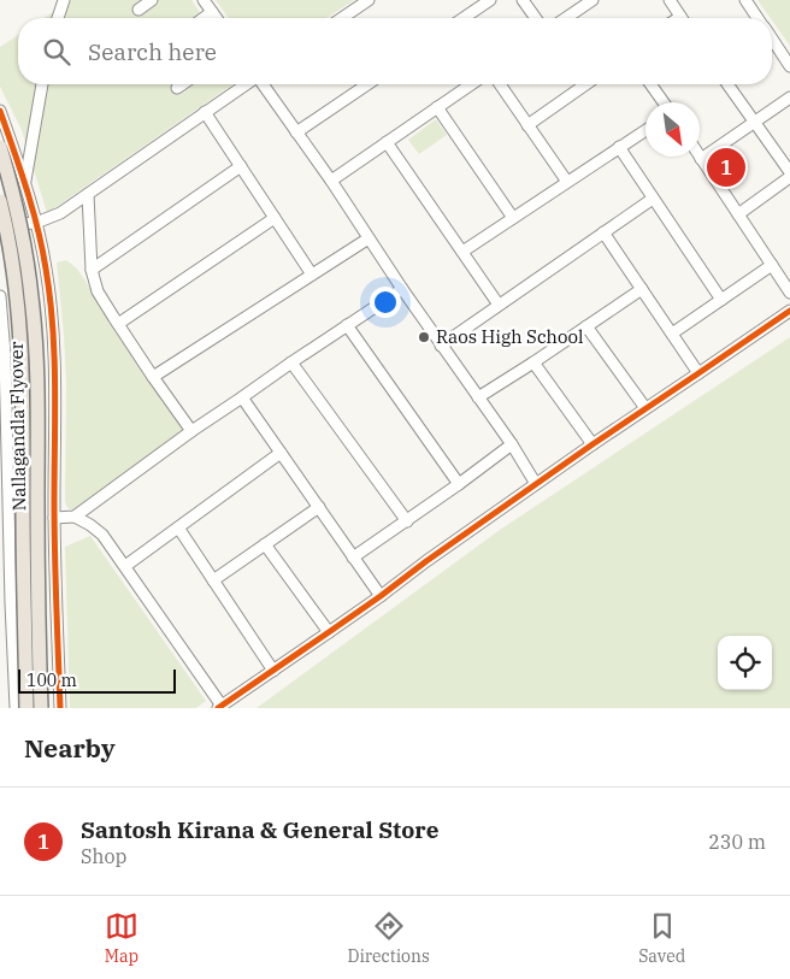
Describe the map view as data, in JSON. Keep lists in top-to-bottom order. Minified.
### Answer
{"streets":{"main road":["Nallagandla Flyover"]},"places":["Raos High School"],"scale_bar":"100 m","north":"bottom right","page":{"search":"Search here","pins":"1","scale":"100 m","heading":"Nearby","list":[{"mark":"1","name":"Santosh Kirana & General Store","note":"Shop","value":"230 m"}],"nav":["Map","Directions","Saved"]}}
